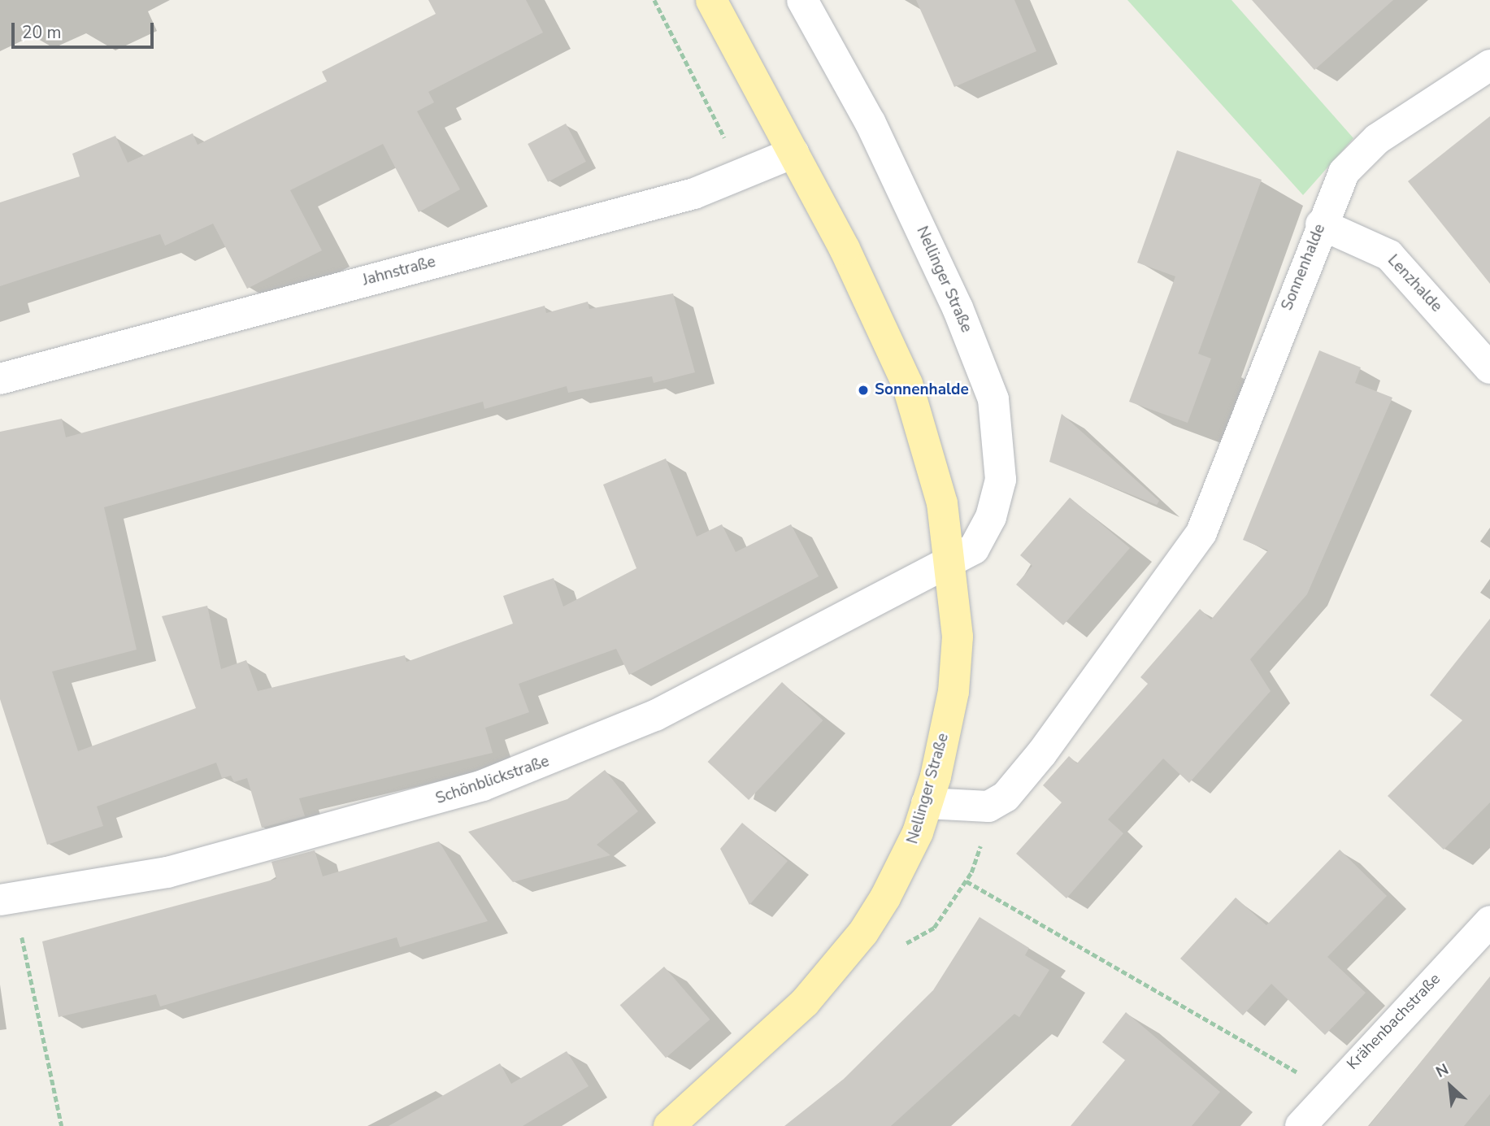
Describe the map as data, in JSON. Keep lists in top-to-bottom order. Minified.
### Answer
{"streets":{"main road":["Nellinger Straße"],"street":["Sonnenhalde","Jahnstraße","Lenzhalde","Schönblickstraße","Krähenbachstraße"]},"crossings":[["Sonnenhalde","Nellinger Straße"],["Sonnenhalde","Lenzhalde"],["Jahnstraße","Nellinger Straße"],["Nellinger Straße","Schönblickstraße"]],"places":["Sonnenhalde"],"scale_bar":"20 m","north":"top left"}
